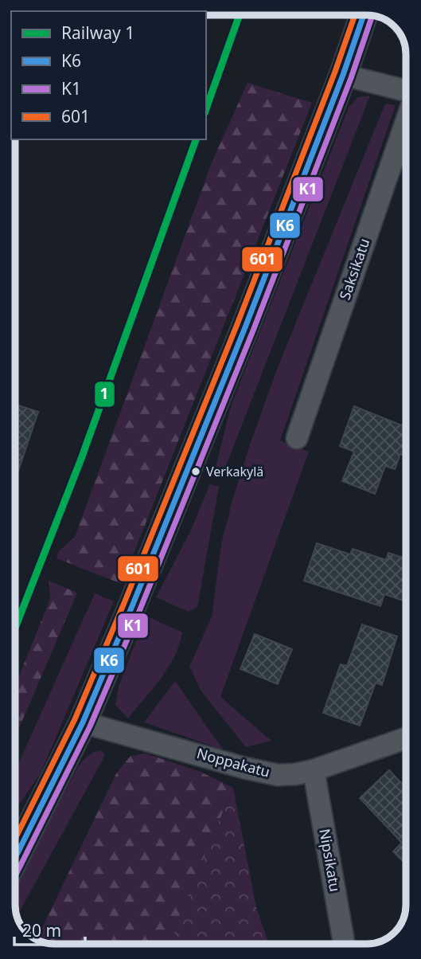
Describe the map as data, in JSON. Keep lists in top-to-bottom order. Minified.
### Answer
{"streets":{"street":["Saksikatu","Noppakatu","Nipsikatu"]},"crossings":[["Noppakatu","Nipsikatu"]],"places":["Verkakylä"],"lines":["transit line K6","transit line 601","rail line 1","transit line K1"],"legend":["Railway 1","K6","K1","601"],"scale_bar":"20 m"}
